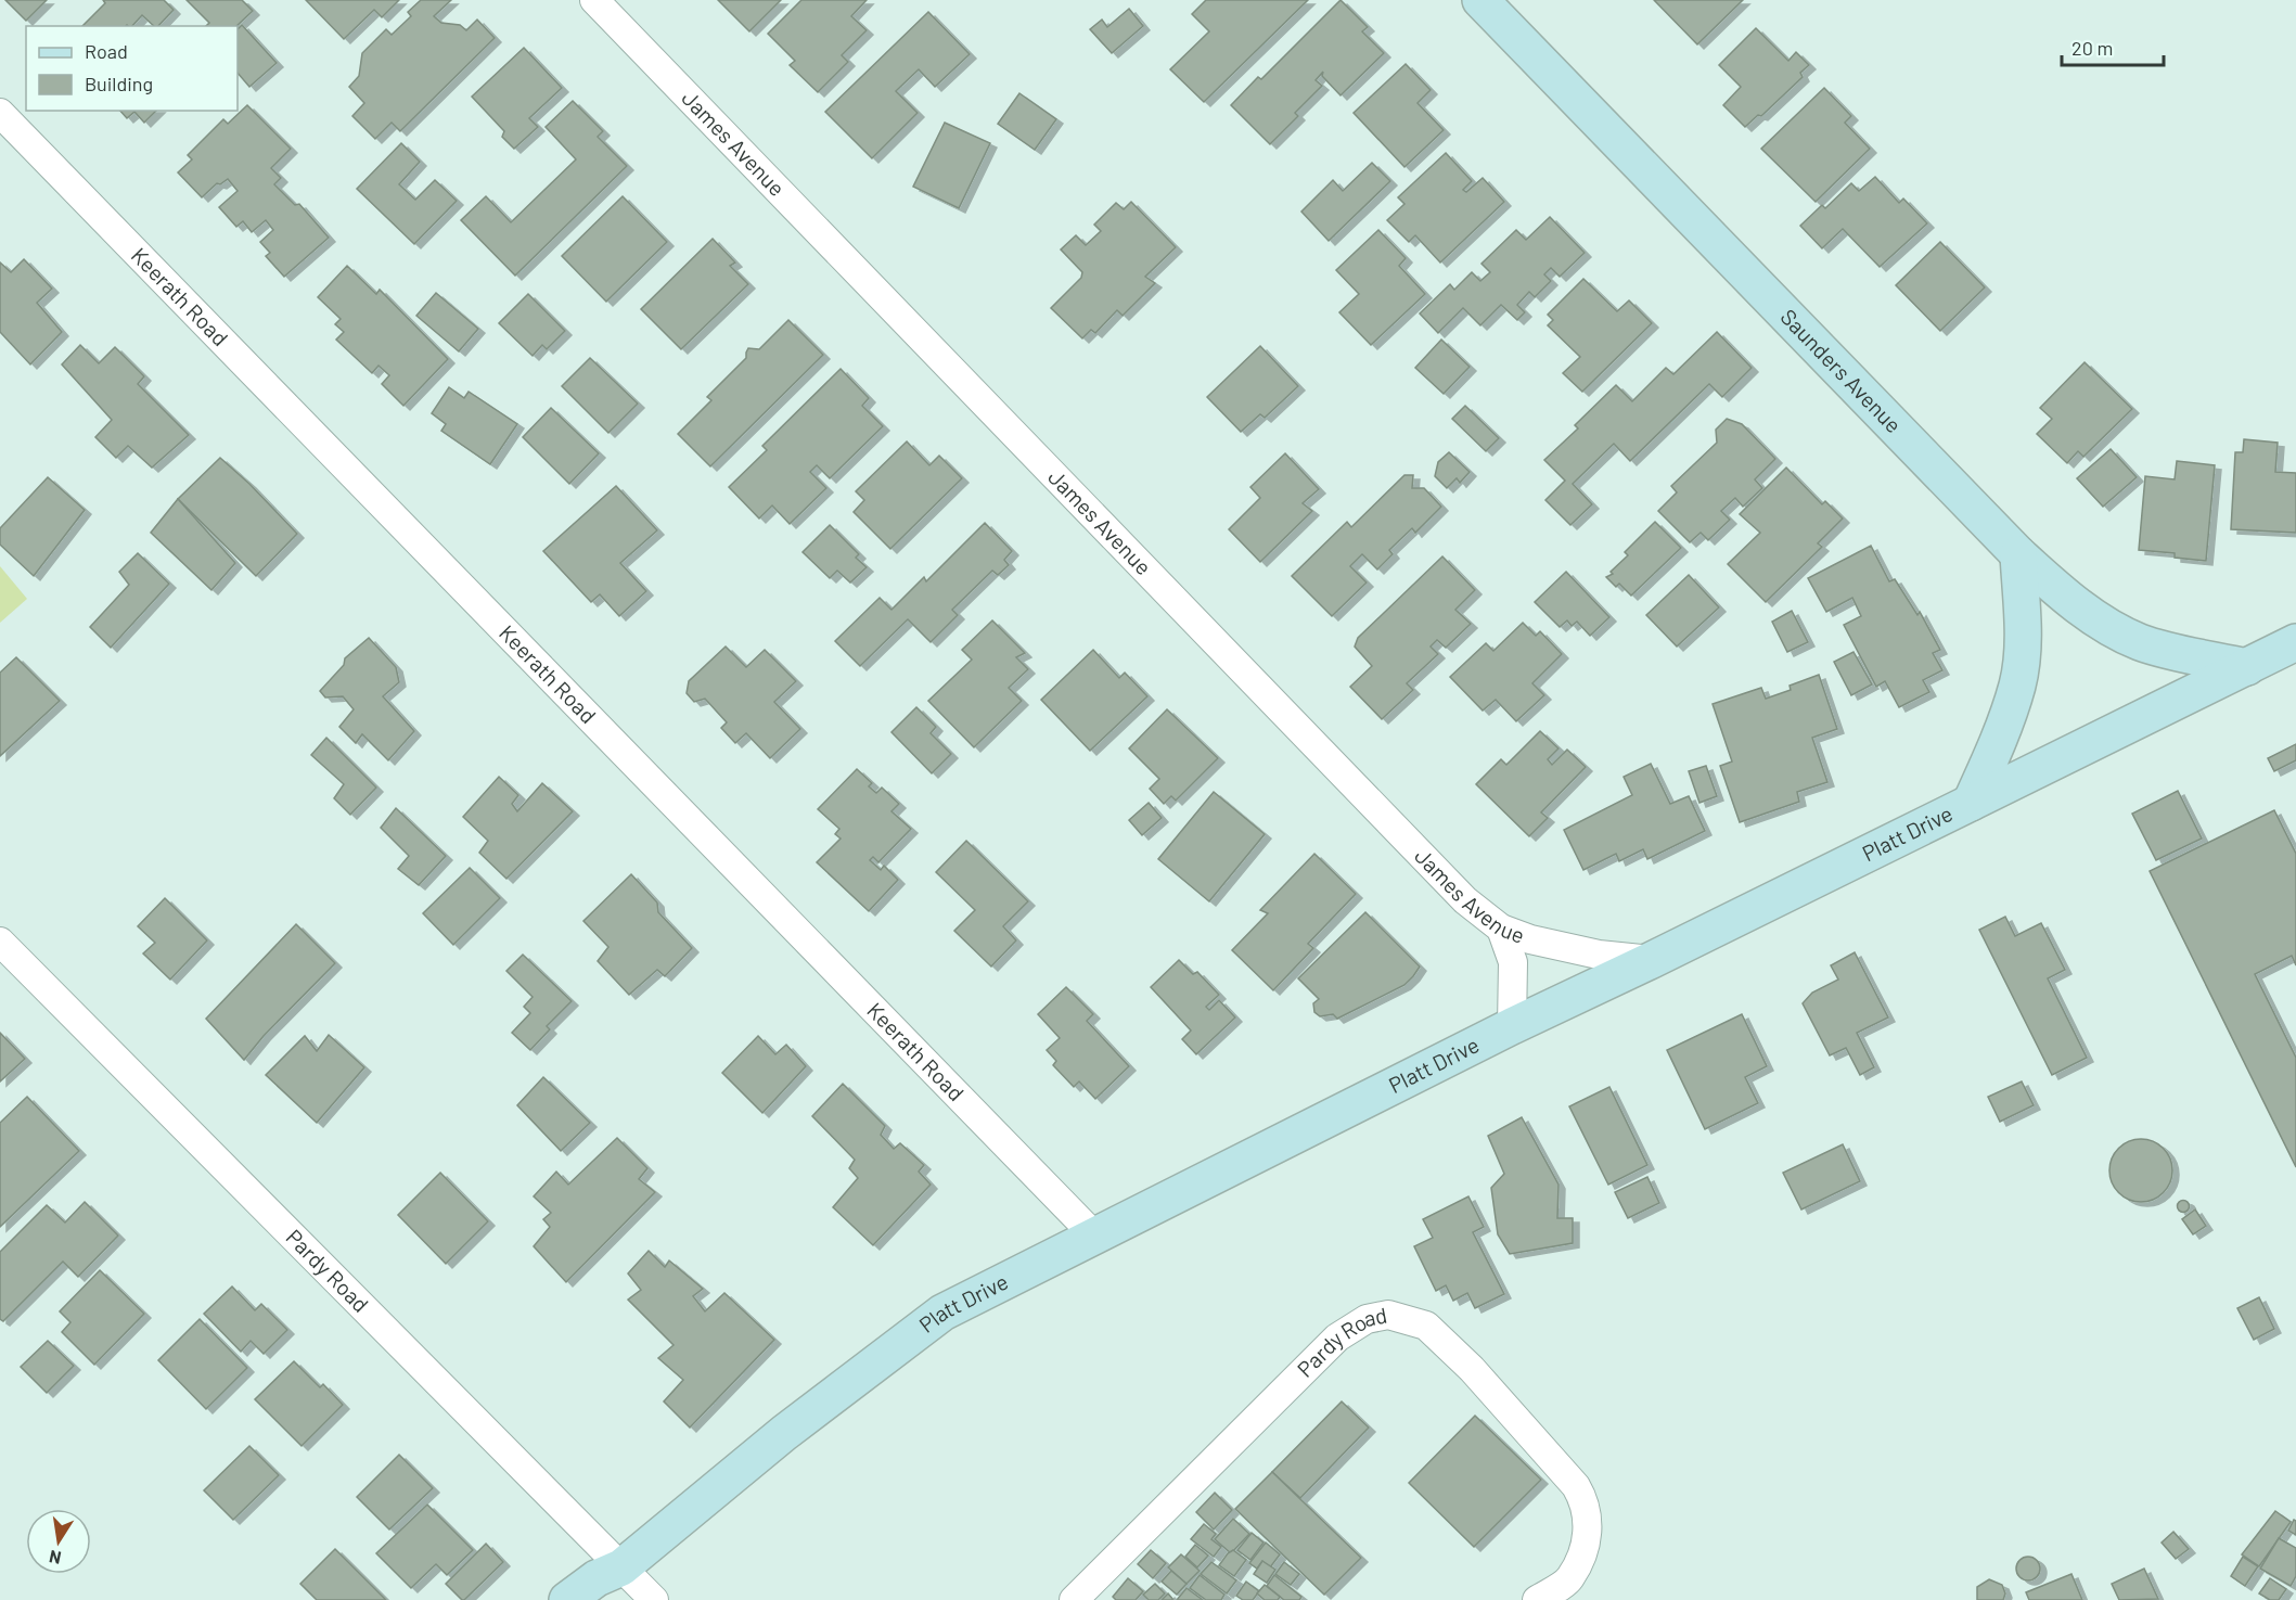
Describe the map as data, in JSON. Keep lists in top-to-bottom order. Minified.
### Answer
{"streets":{"street":["James Avenue","Keerath Road","Saunders Avenue","Platt Drive","Pardy Road"]},"crossings":[["James Avenue","Platt Drive"],["Keerath Road","Platt Drive"],["Saunders Avenue","Platt Drive"],["Platt Drive","Pardy Road"]],"legend":["Road","Building"],"scale_bar":"20 m","north":"bottom"}
